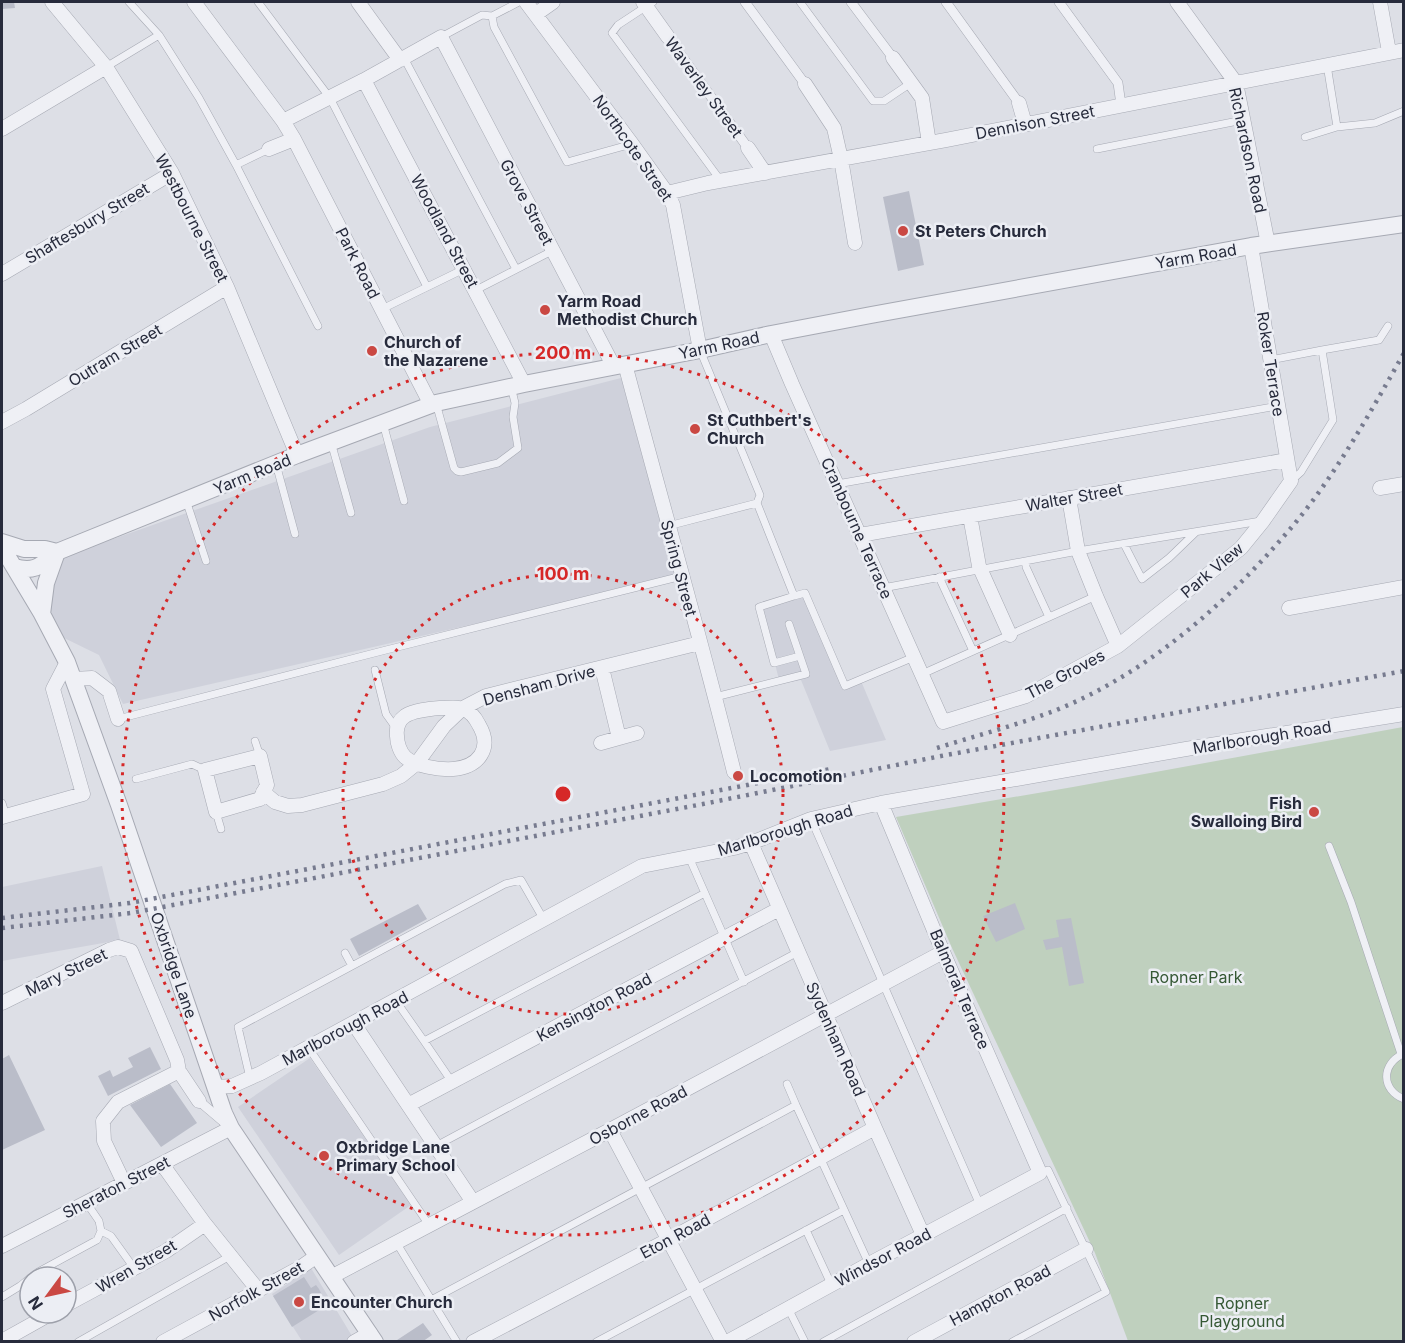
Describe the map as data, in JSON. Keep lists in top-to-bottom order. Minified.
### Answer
{"streets":{"street":["Waverley Street","Dennison Street","Northcote Street","Richardson Road","Grove Street","Westbourne Street","Shaftesbury Street","Woodland Street","Yarm Road","Park Road","Outram Street","Roker Terrace","Walter Street","Cranbourne Terrace","Spring Street","Park View","The Groves","Densham Drive","Marlborough Road","Oxbridge Lane","Mary Street","Balmoral Terrace","Kensington Road","Sydenham Road","Osborne Road","Sheraton Street","Eton Road","Windsor Road","Wren Street","Norfolk Street","Hampton Road"]},"crossings":[["Waverley Street","Dennison Street"],["Dennison Street","Northcote Street"],["Dennison Street","Richardson Road"],["Northcote Street","Yarm Road"],["Richardson Road","Yarm Road"],["Grove Street","Yarm Road"],["Grove Street","Spring Street"],["Westbourne Street","Shaftesbury Street"],["Westbourne Street","Yarm Road"],["Westbourne Street","Outram Street"],["Woodland Street","Yarm Road"],["Yarm Road","Park Road"],["Yarm Road","Roker Terrace"],["Yarm Road","Cranbourne Terrace"],["Yarm Road","Spring Street"],["Yarm Road","Oxbridge Lane"],["Roker Terrace","Walter Street"],["Roker Terrace","Park View"],["Walter Street","Cranbourne Terrace"],["Cranbourne Terrace","The Groves"],["Spring Street","Densham Drive"],["Park View","The Groves"],["Marlborough Road","Oxbridge Lane"],["Marlborough Road","Balmoral Terrace"],["Marlborough Road","Sydenham Road"],["Oxbridge Lane","Osborne Road"],["Oxbridge Lane","Sheraton Street"],["Oxbridge Lane","Norfolk Street"],["Balmoral Terrace","Osborne Road"],["Balmoral Terrace","Windsor Road"],["Kensington Road","Sydenham Road"],["Sydenham Road","Osborne Road"],["Sydenham Road","Eton Road"],["Sydenham Road","Windsor Road"]],"parks":["Ropner Park","Ropner Playground"],"places":["St Peters Church","Yarm Road Methodist Church","Church of the Nazarene","St Cuthbert's Church","Locomotion","Fish Swalloing Bird","Oxbridge Lane Primary School","Encounter Church"],"north":"bottom left","rings":["200 m","100 m"]}
